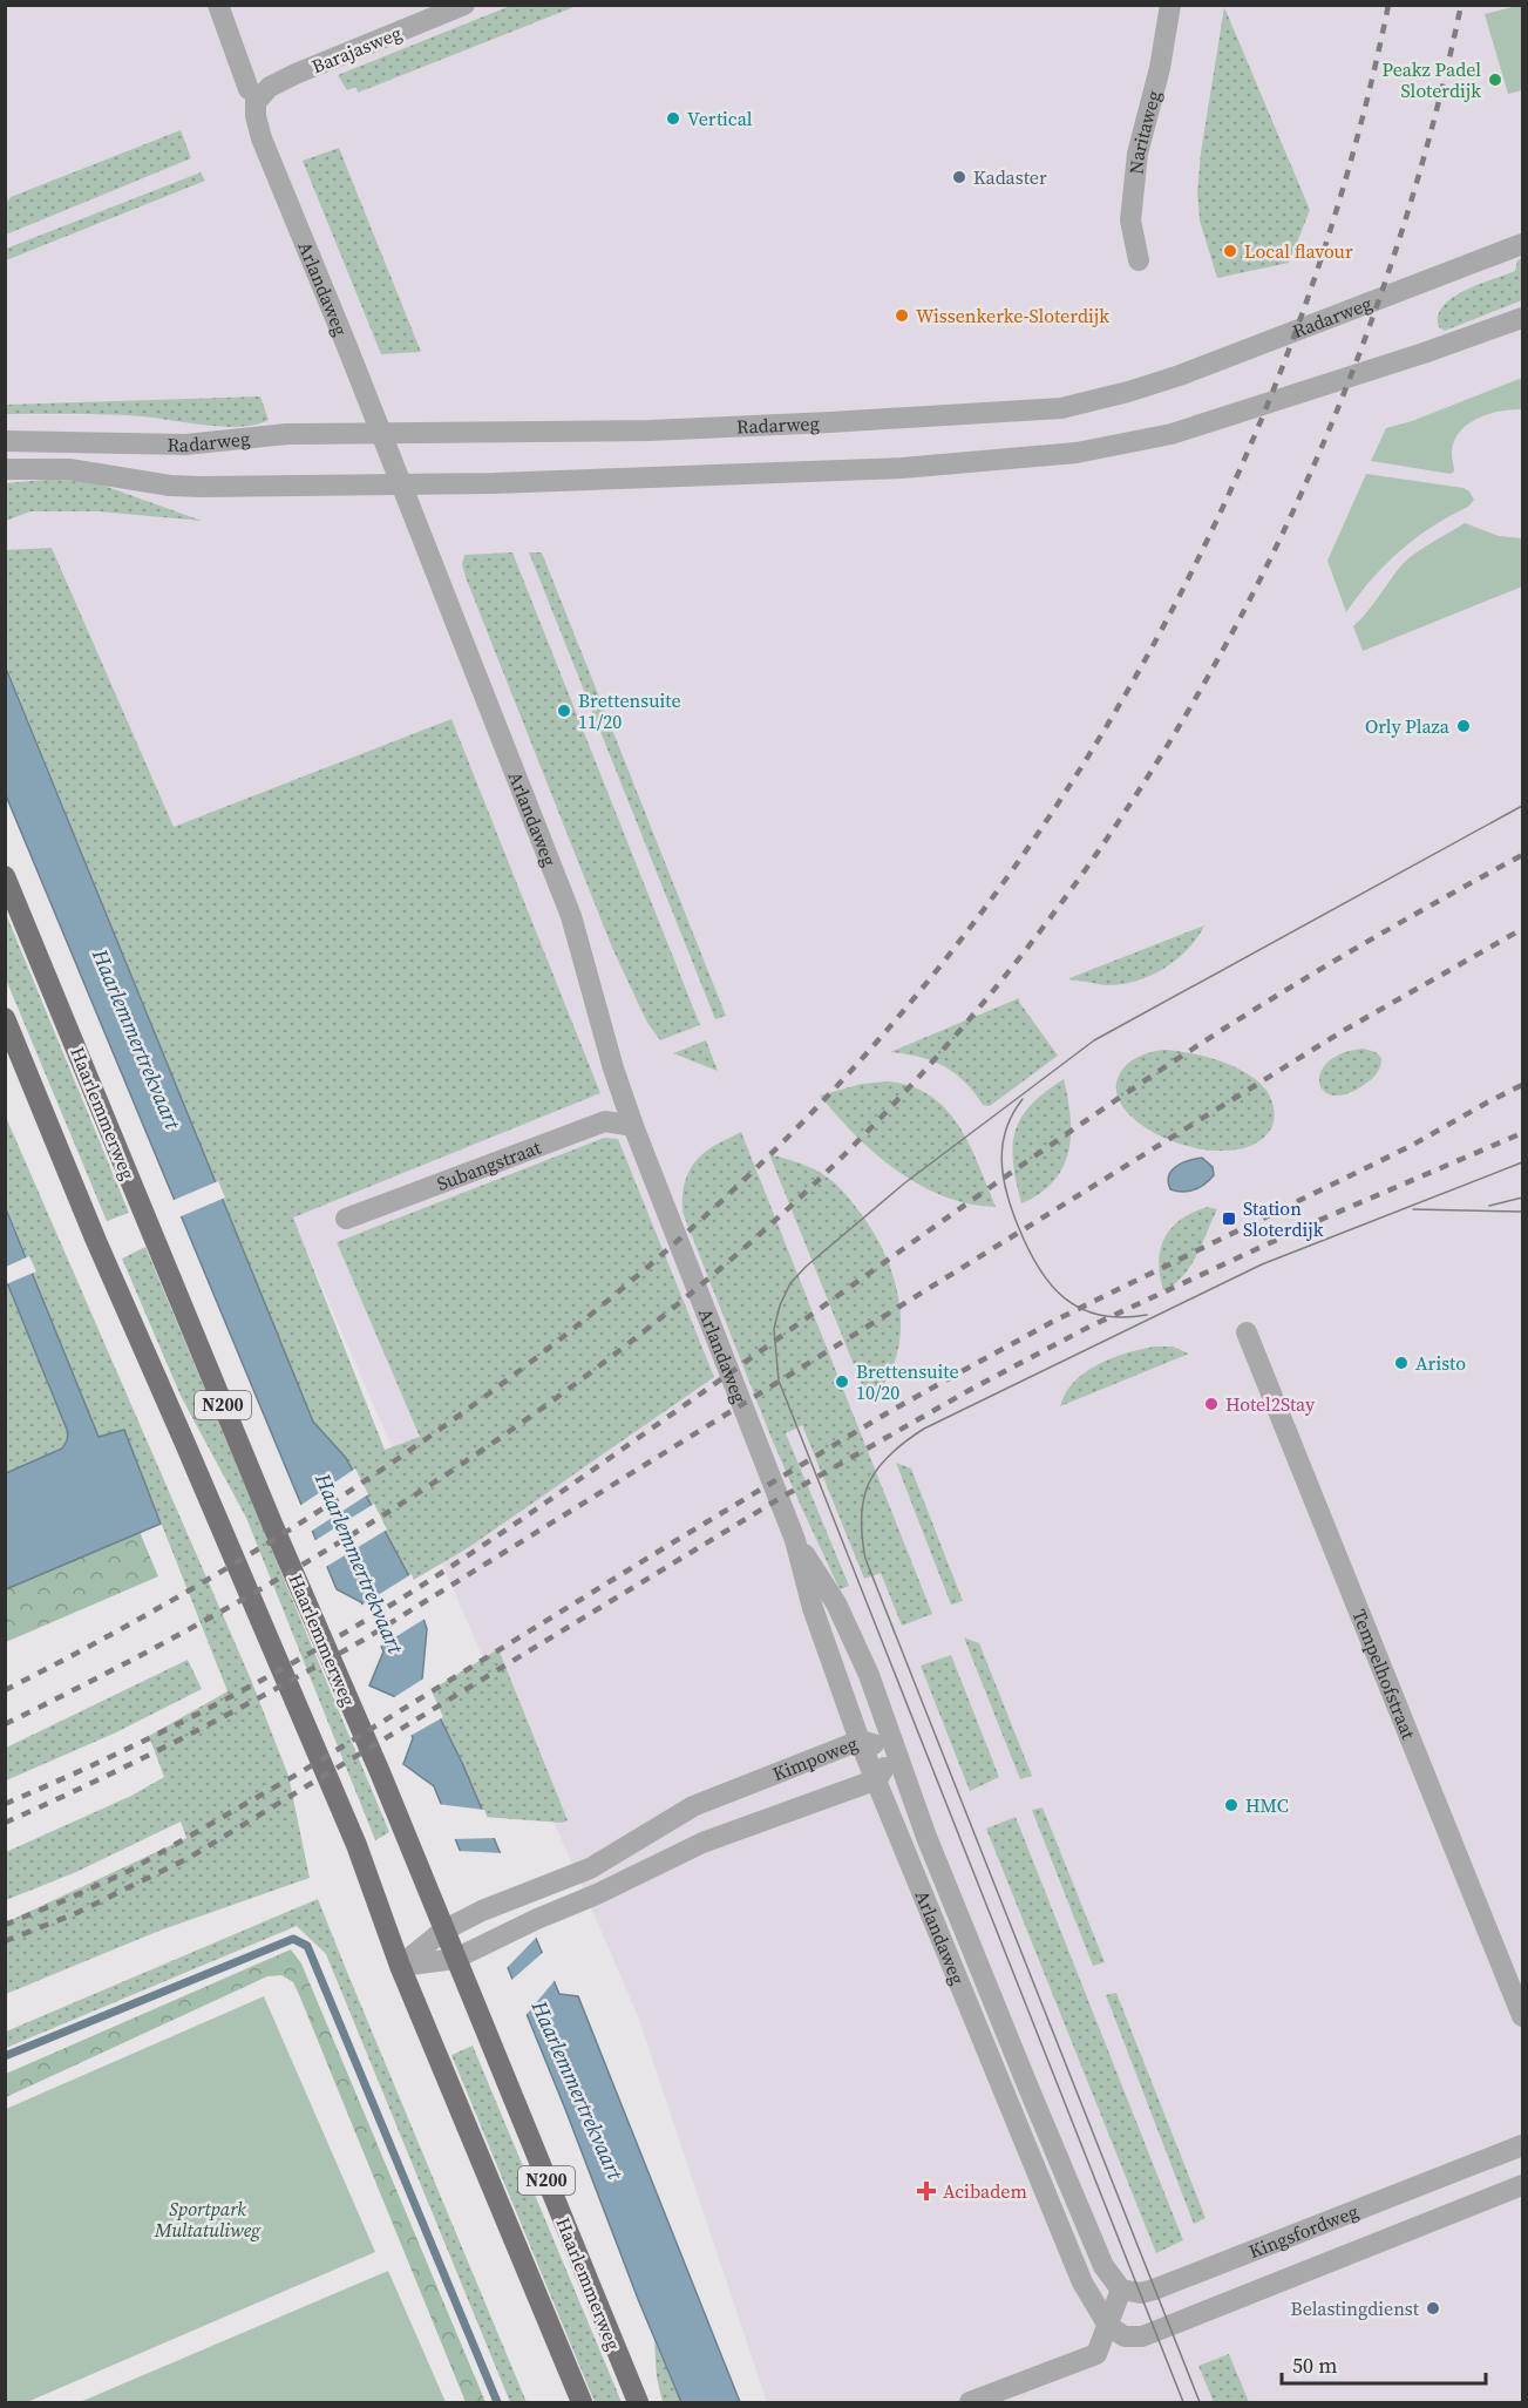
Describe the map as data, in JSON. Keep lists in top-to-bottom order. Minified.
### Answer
{"streets":{"main road":["Haarlemmerweg","N200"],"street":["Barajasweg","Naritaweg","Arlandaweg","Radarweg","Subangstraat","Tempelhofstraat","Kimpoweg","Kingsfordweg"]},"crossings":[["Barajasweg","Arlandaweg"],["Arlandaweg","Radarweg"],["Arlandaweg","Subangstraat"],["Arlandaweg","Kimpoweg"],["Arlandaweg","Kingsfordweg"],["Haarlemmerweg","Kimpoweg"],["N200","Kimpoweg"]],"water":["Haarlemmertrekvaart"],"parks":["Sportpark Multatuliweg"],"places":{"other":["Peakz Padel Sloterdijk","Vertical","Kadaster","Local flavour","Wissenkerke-Sloterdijk","Brettensuite 11/20","Orly Plaza","Aristo","Brettensuite 10/20","Hotel2Stay","HMC","Belastingdienst"],"transit":["Station Sloterdijk"],"health":["Acibadem"]},"scale_bar":"50 m"}
